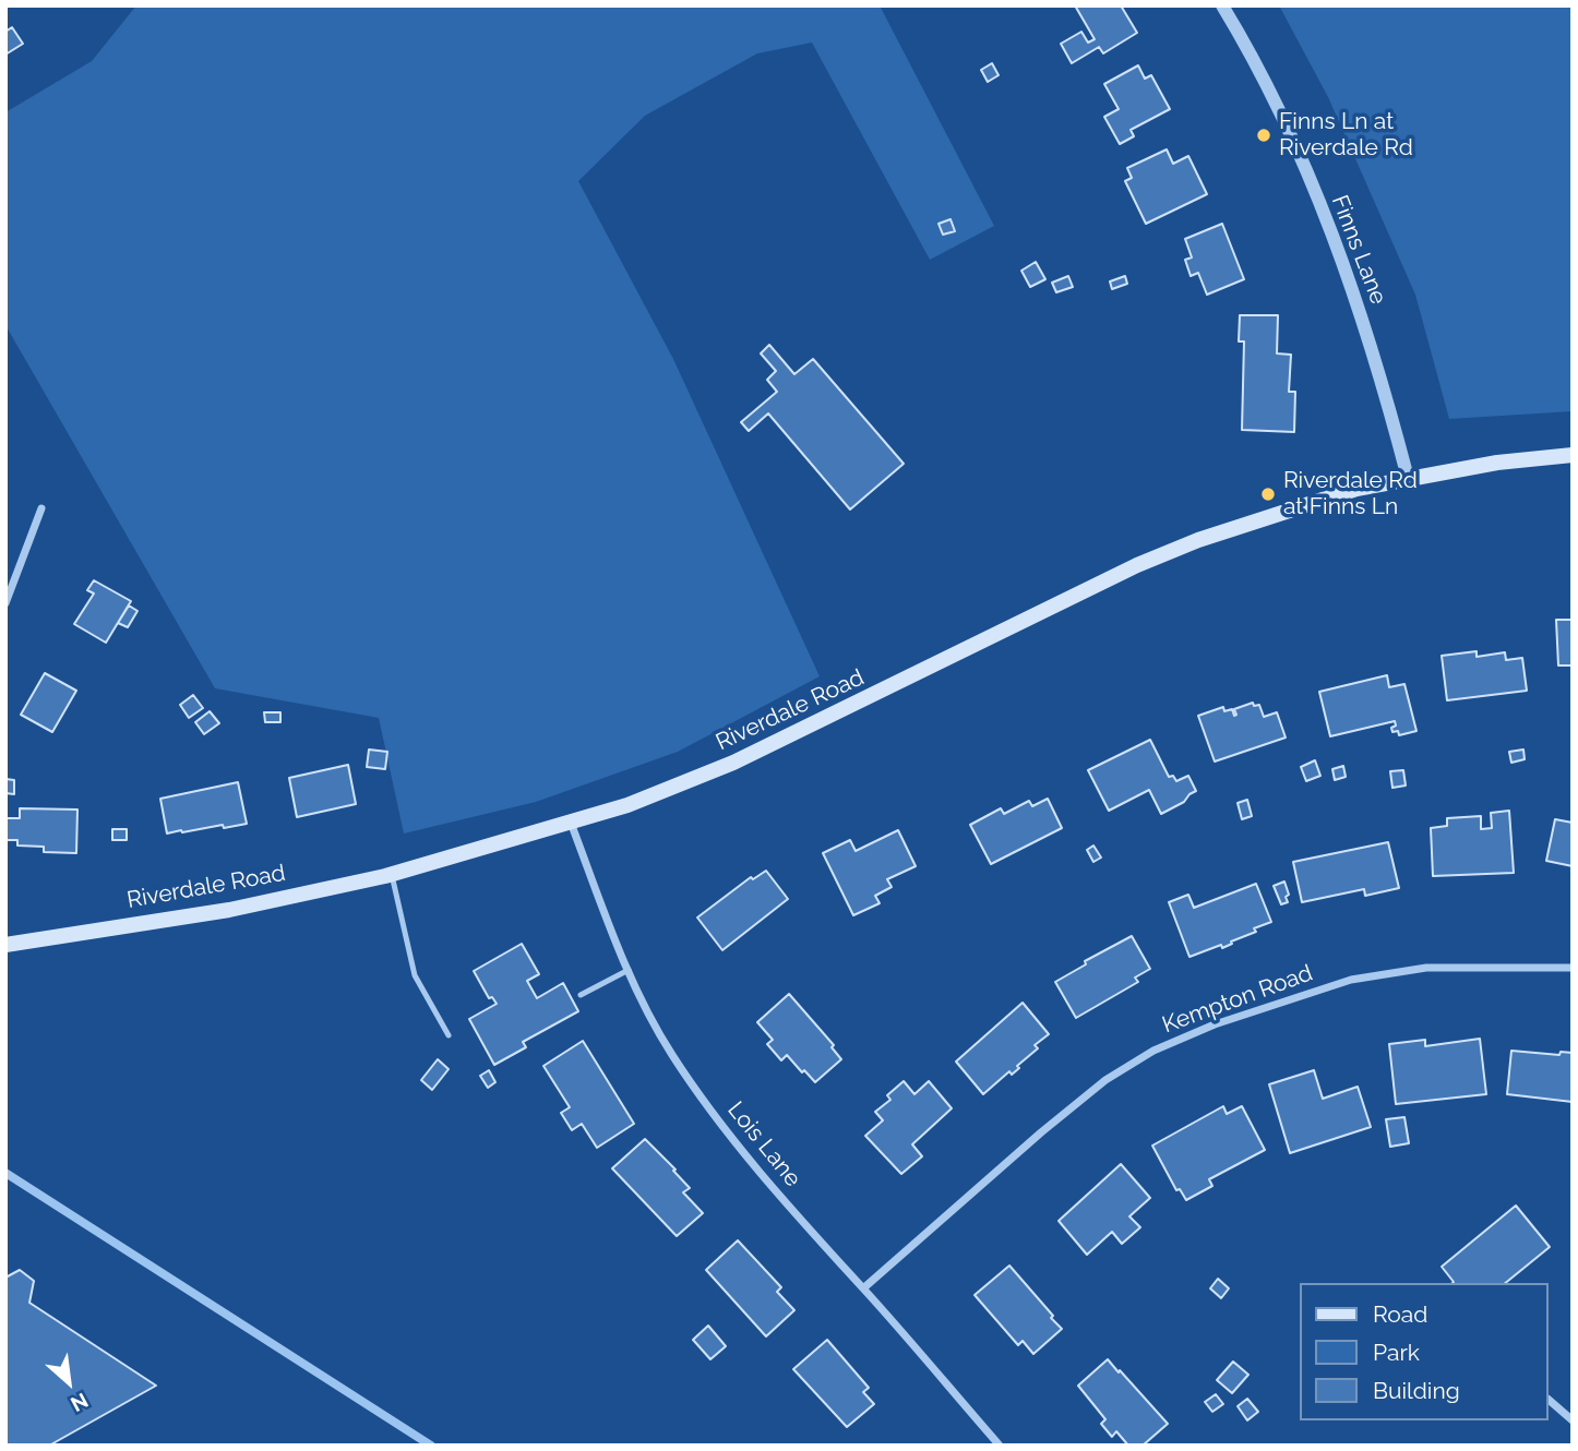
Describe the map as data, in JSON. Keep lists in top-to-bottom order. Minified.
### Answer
{"streets":{"main road":["Riverdale Road"],"street":["Finns Lane","Kempton Road","Lois Lane"]},"crossings":[["Finns Lane","Riverdale Road"],["Riverdale Road","Lois Lane"],["Kempton Road","Lois Lane"]],"places":["Finns Ln at Riverdale Rd","Riverdale Rd at Finns Ln"],"legend":["Road","Park","Building"],"north":"bottom right"}
